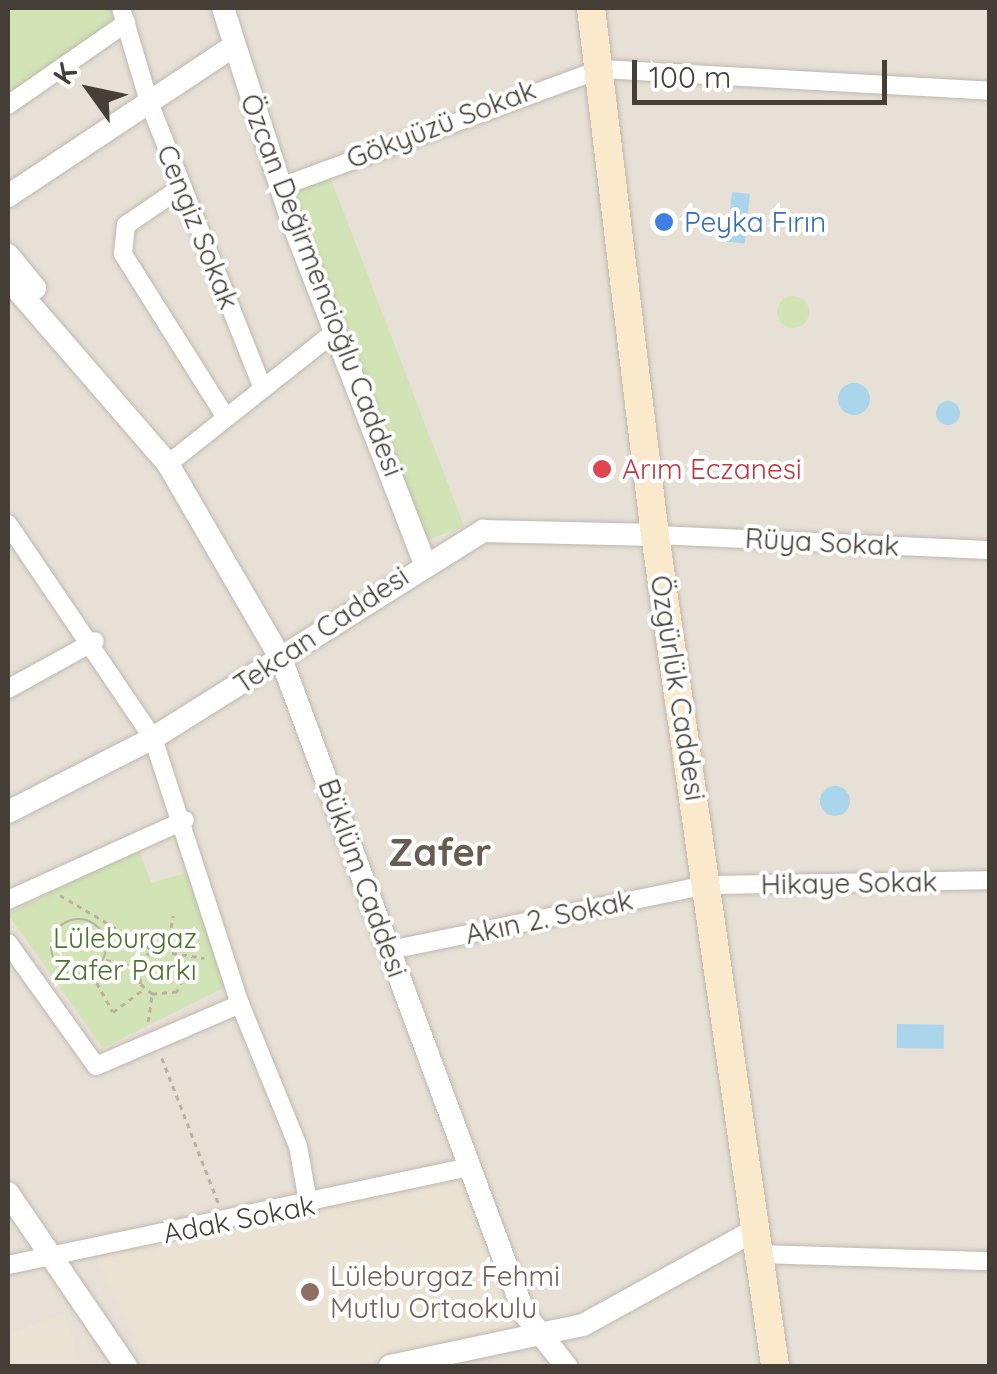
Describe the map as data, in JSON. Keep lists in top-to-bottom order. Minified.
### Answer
{"streets":{"main road":["Özgürlük Caddesi"],"street":["Gökyüzü Sokak","Cengiz Sokak","Özcan Değirmencioğlu Caddesi","Rüya Sokak","Tekcan Caddesi","Büklüm Caddesi","Hikaye Sokak","Akın 2. Sokak","Adak Sokak"]},"crossings":[["Gökyüzü Sokak","Özcan Değirmencioğlu Caddesi"],["Gökyüzü Sokak","Özgürlük Caddesi"],["Özcan Değirmencioğlu Caddesi","Tekcan Caddesi"],["Rüya Sokak","Tekcan Caddesi"],["Rüya Sokak","Özgürlük Caddesi"],["Tekcan Caddesi","Özgürlük Caddesi"],["Tekcan Caddesi","Büklüm Caddesi"],["Özgürlük Caddesi","Hikaye Sokak"],["Özgürlük Caddesi","Akın 2. Sokak"],["Büklüm Caddesi","Akın 2. Sokak"],["Büklüm Caddesi","Adak Sokak"],["Hikaye Sokak","Akın 2. Sokak"]],"districts":["Zafer"],"parks":["Lüleburgaz Zafer Parkı"],"places":["Peyka Fırın","Arım Eczanesi","Lüleburgaz Fehmi Mutlu Ortaokulu"],"scale_bar":"100 m","north":"top left"}
